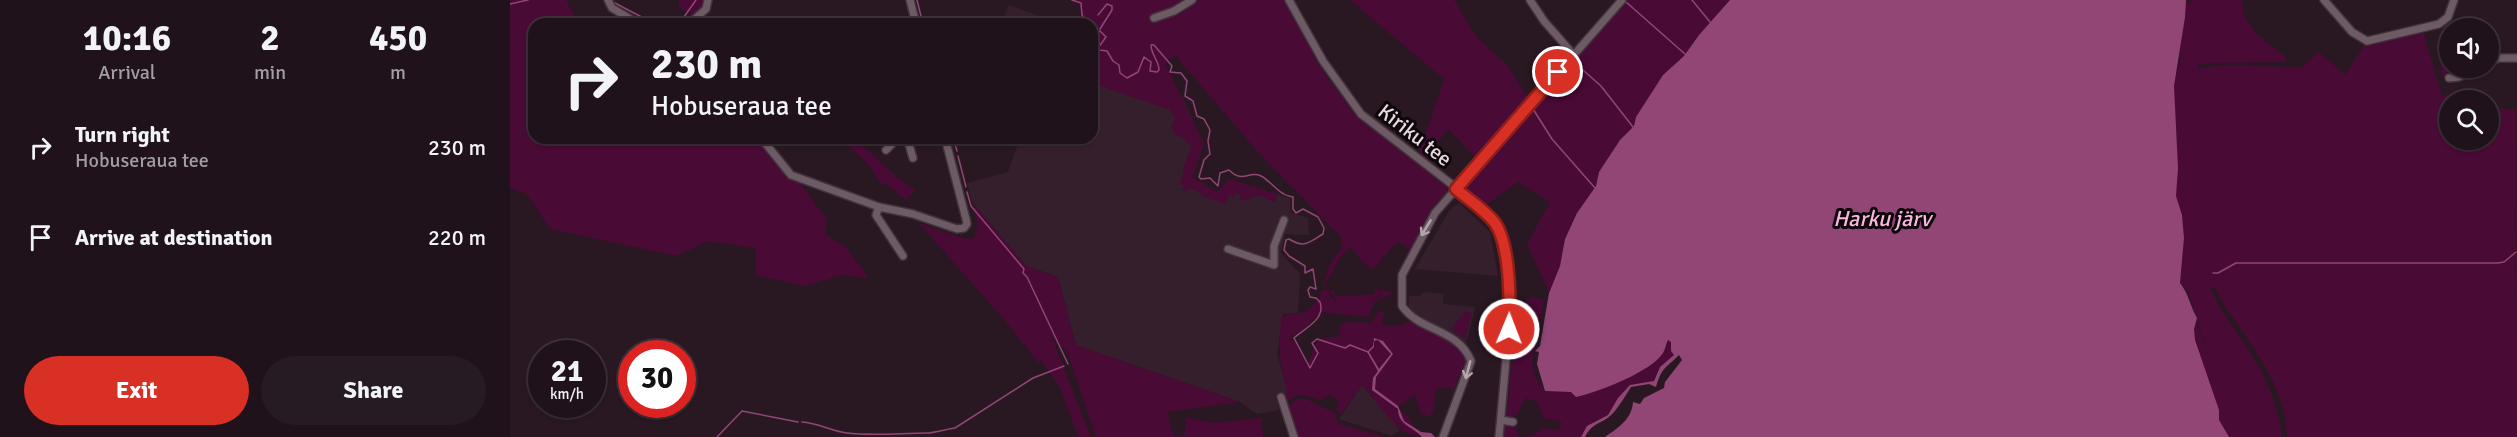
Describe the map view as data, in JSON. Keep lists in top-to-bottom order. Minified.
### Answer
{"streets":{"street":["Kiriku tee"]},"water":["Harku järv"],"page":{"eta":["10:16","Arrival","2","min","450","m"],"turn":["230 m","Hobuseraua tee"],"list":[{"name":"Turn right","note":"Hobuseraua tee","value":"230 m"},{"name":"Arrive at destination","value":"220 m"}],"speed":"21 km/h","limit":"30","buttons":["Exit","Share"]}}
